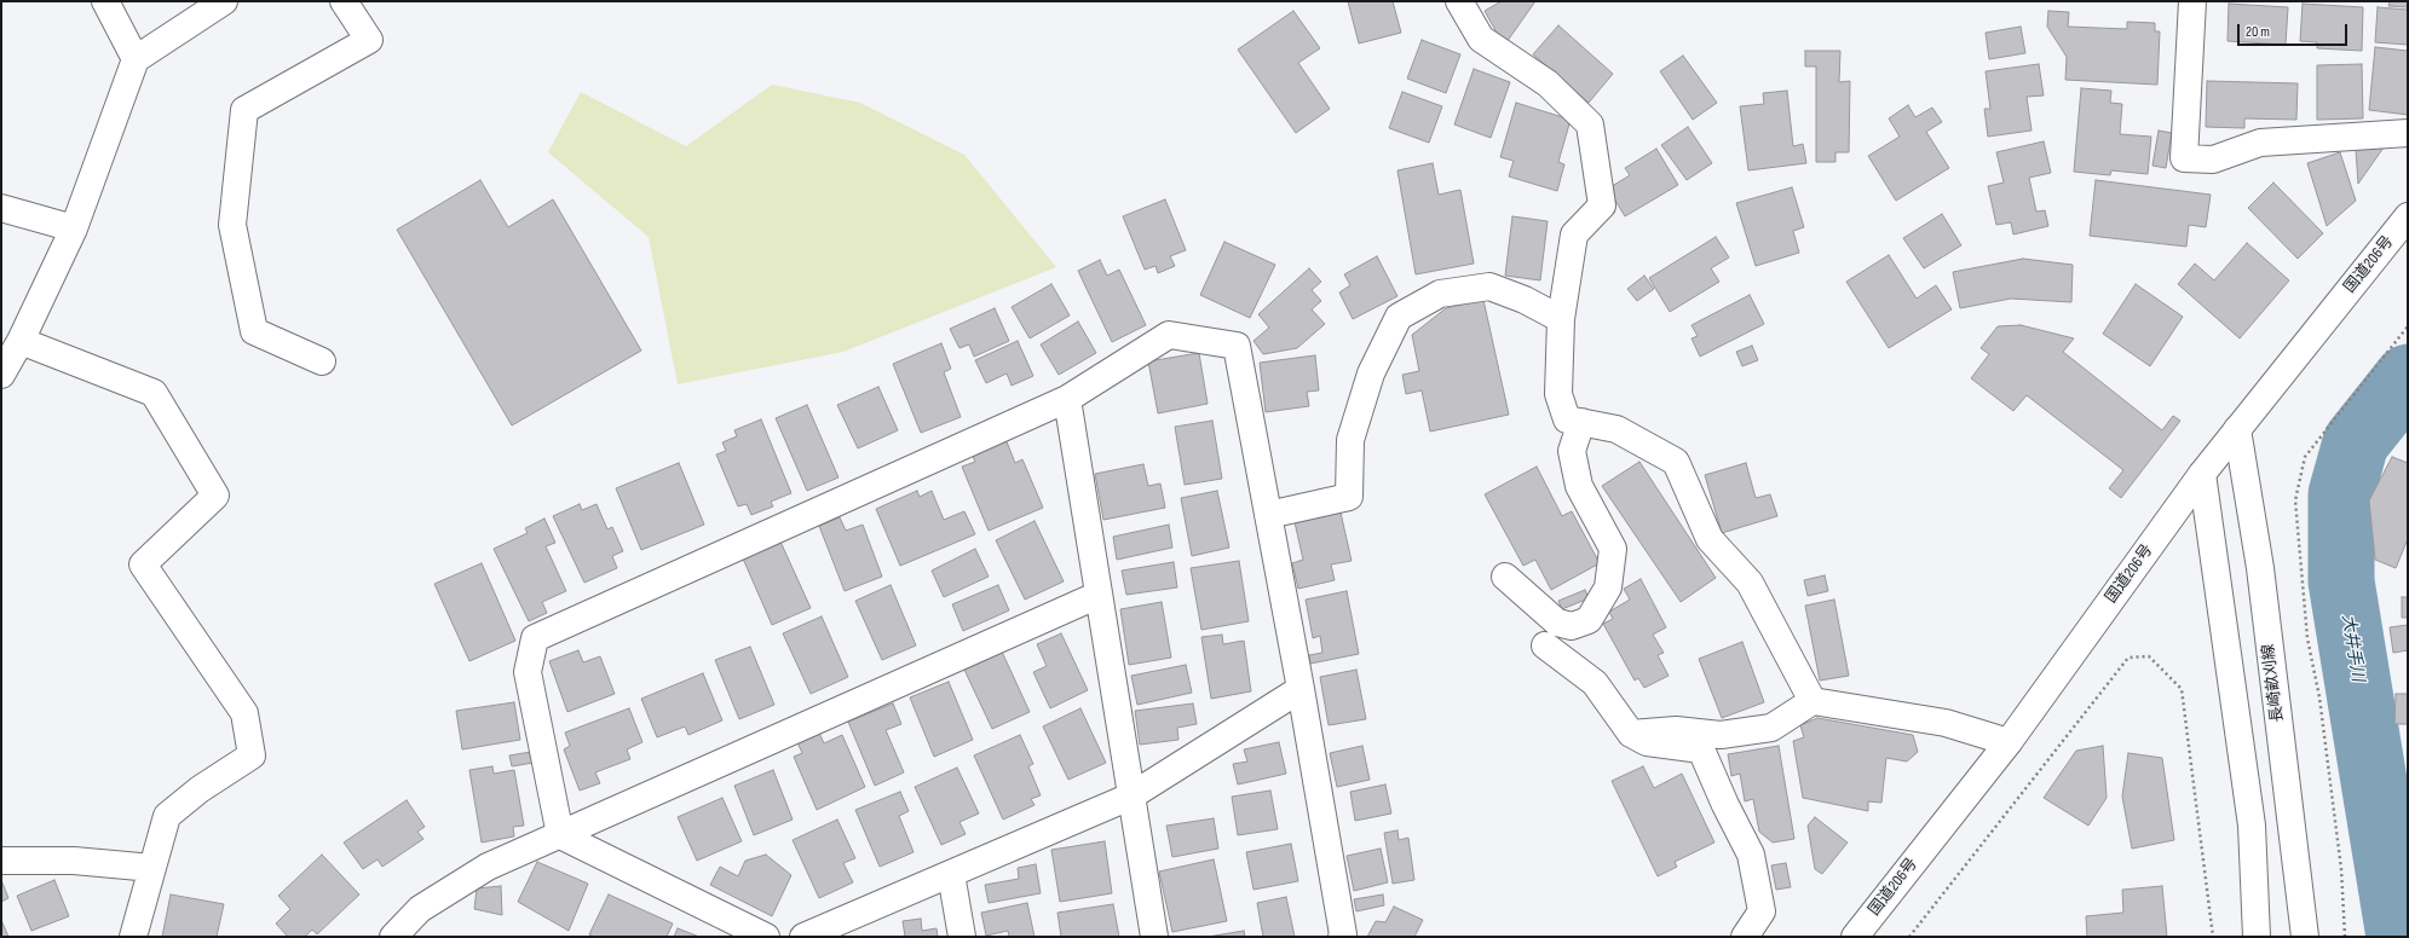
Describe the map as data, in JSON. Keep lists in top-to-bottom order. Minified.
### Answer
{"streets":{"main road":["国道206号","長崎畝刈線"]},"crossings":[["国道206号","長崎畝刈線"]],"water":["大井手川"],"scale_bar":"20 m"}
